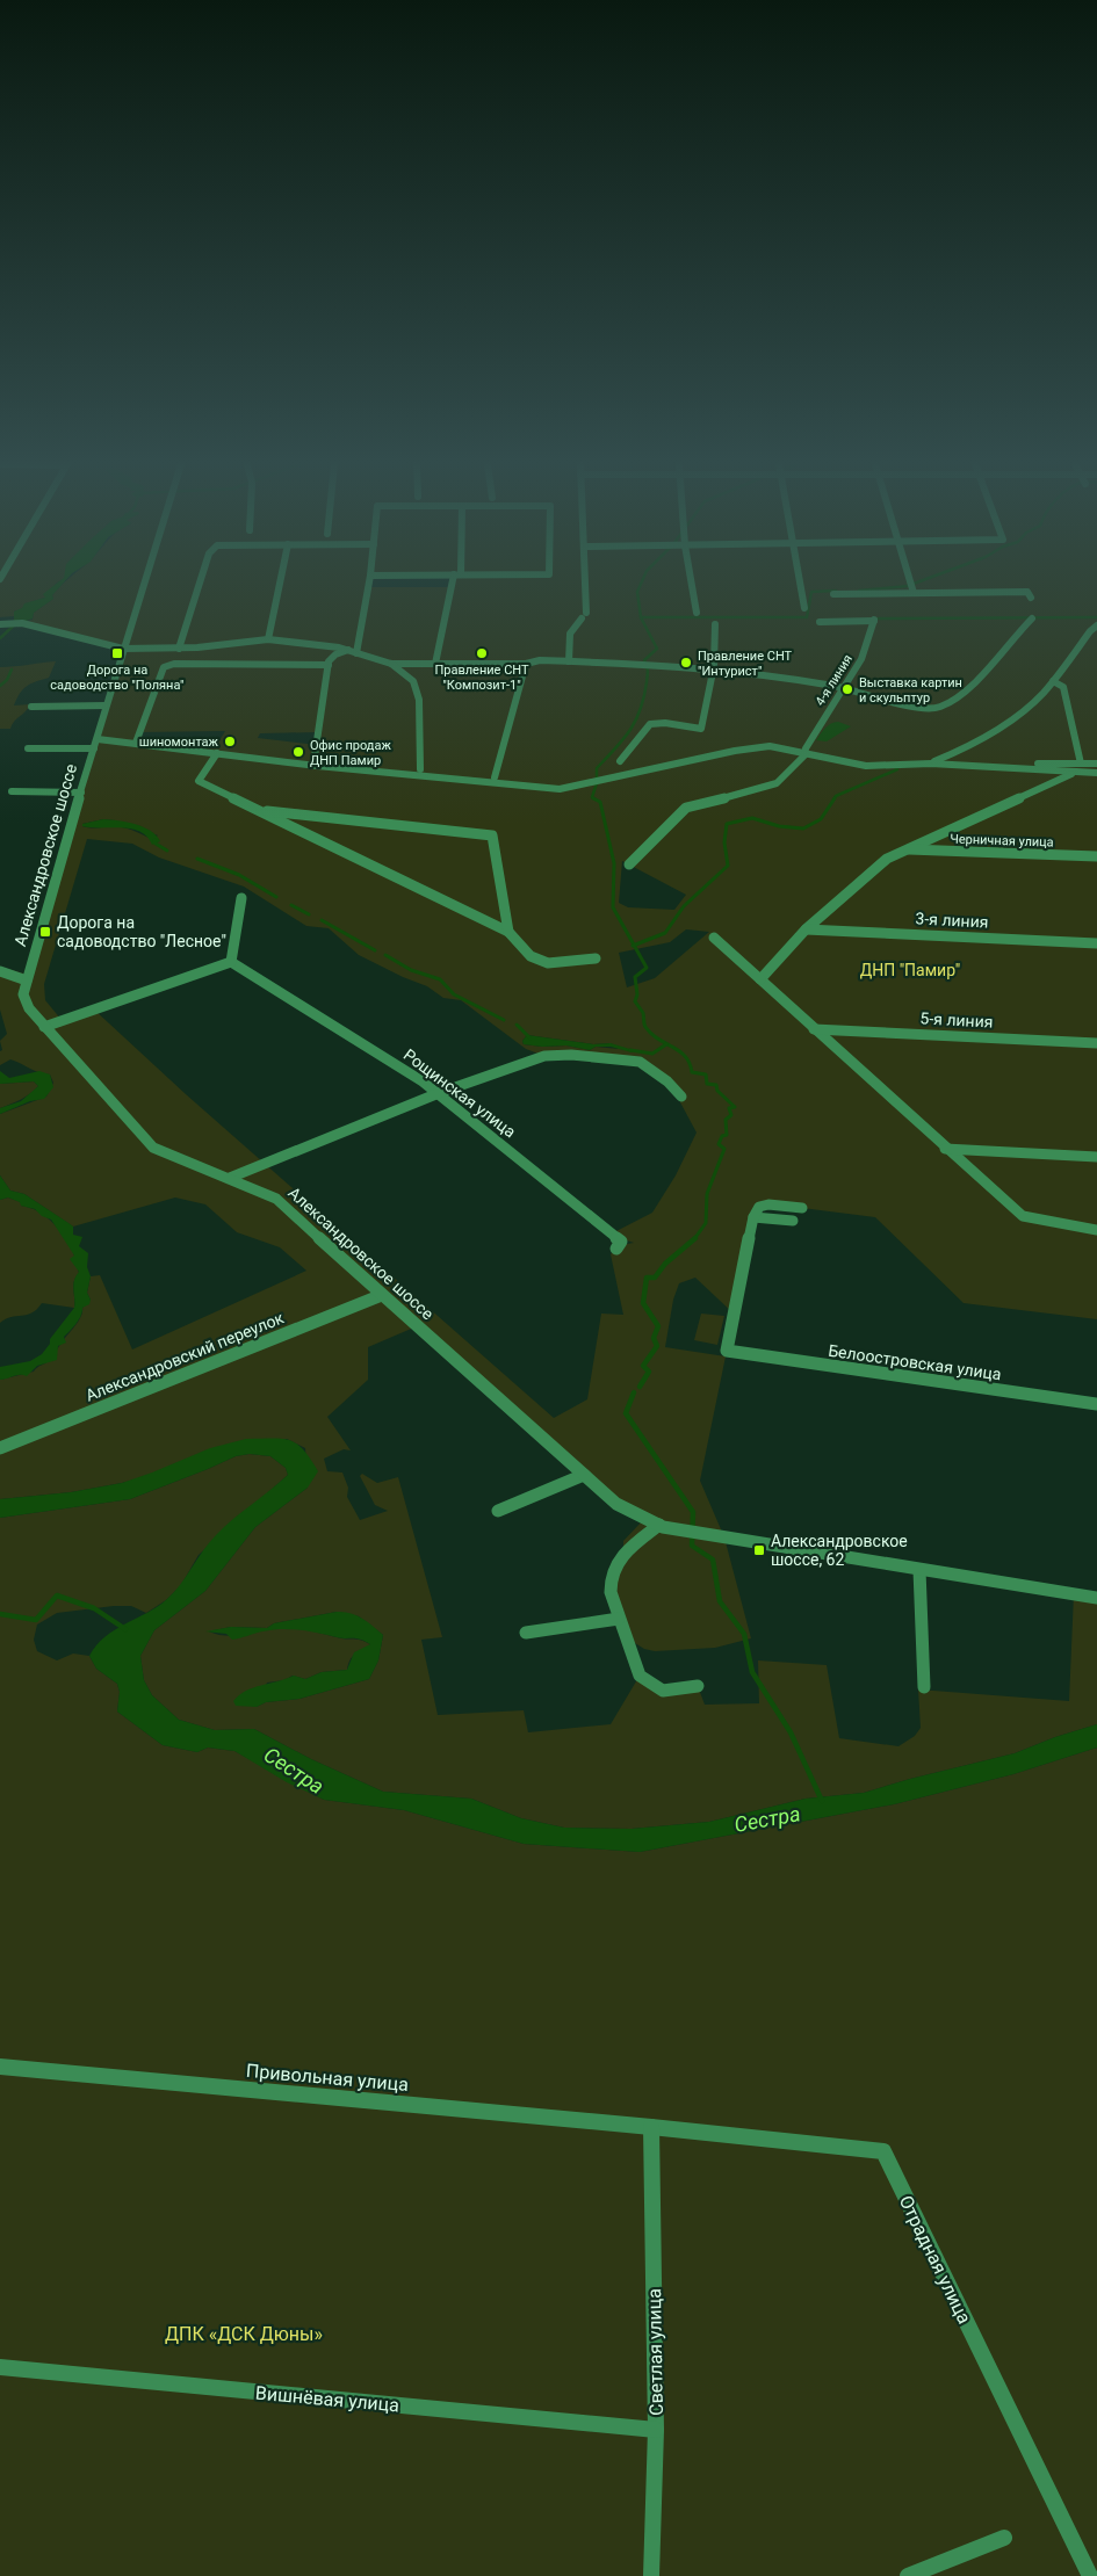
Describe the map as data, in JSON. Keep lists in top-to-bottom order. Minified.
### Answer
{"streets":{"street":["4-я линия","Черничная улица","Александровское шоссе","3-я линия","5-я линия","Рощинская улица","Александровский переулок","Белоостровская улица","Привольная улица","Отрадная улица","Светлая улица","Вишнёвая улица"]},"crossings":[["Александровское шоссе","Александровский переулок"],["Привольная улица","Отрадная улица"],["Привольная улица","Светлая улица"],["Отрадная улица","Светлая улица"],["Светлая улица","Вишнёвая улица"]],"water":["Сестра"],"parks":["ДНП \"Памир\"","ДПК «ДСК Дюны»"],"places":{"transit":["Дорога на садоводство \"Поляна\"","Дорога на садоводство \"Лесное\"","Александровское шоссе, 62"],"other":["Правление СНТ \"Композит-1\"","Правление СНТ \"Интурист\"","Выставка картин и скульптур","шиномонтаж","Офис продаж ДНП Памир"]}}
